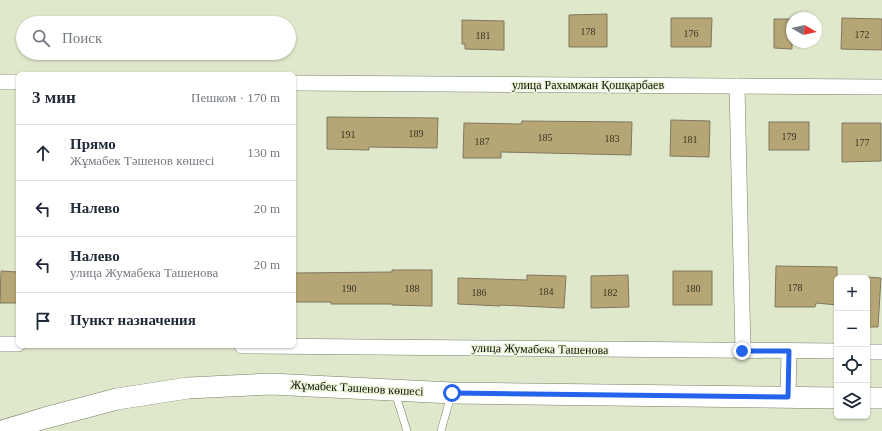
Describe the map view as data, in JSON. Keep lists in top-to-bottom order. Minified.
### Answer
{"streets":{"main road":["Жұмабек Тәшенов көшесі"],"street":["улица Рахымжан Қошқарбаев","улица Жумабека Ташенова"]},"house_numbers":["178","176","172","181","189","191","179","185","183","181","187","177","178","190","188","180","184","186","182"],"north":"right","page":{"search":"Поиск","heading":["3 мин","Пешком · 170 m"],"list":[["Прямо","Жұмабек Тәшенов көшесі","130 m"],["Налево","20 m"],["Налево","улица Жумабека Ташенова","20 m"],"Пункт назначения"],"map_buttons":["+","−"]}}
